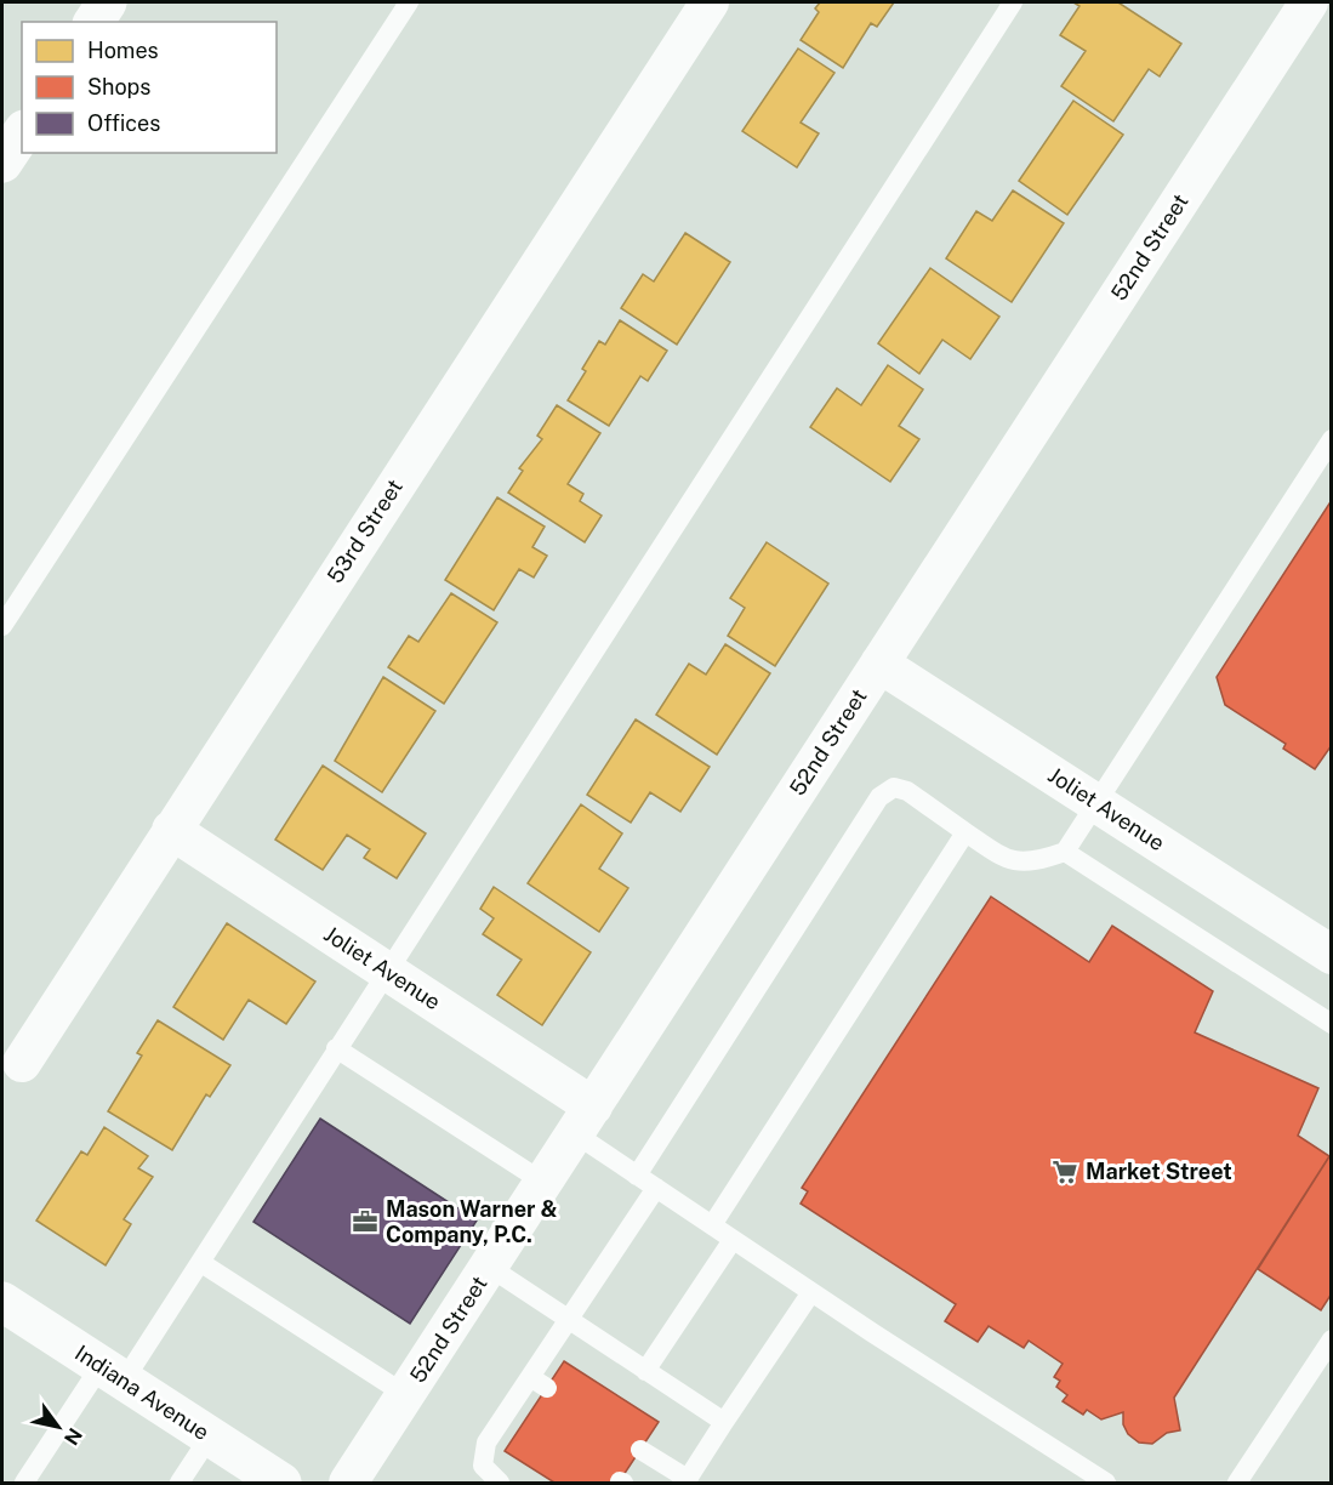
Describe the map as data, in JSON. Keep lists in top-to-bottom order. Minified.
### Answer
{"streets":{"main road":["Indiana Avenue"],"street":["52nd Street","53rd Street","Joliet Avenue"]},"crossings":[["52nd Street","Joliet Avenue"],["53rd Street","Joliet Avenue"]],"places":{"supermarket":["Market Street"],"office":["Mason Warner & Company, P.C."]},"legend":["Homes","Shops","Offices"],"north":"bottom right"}
